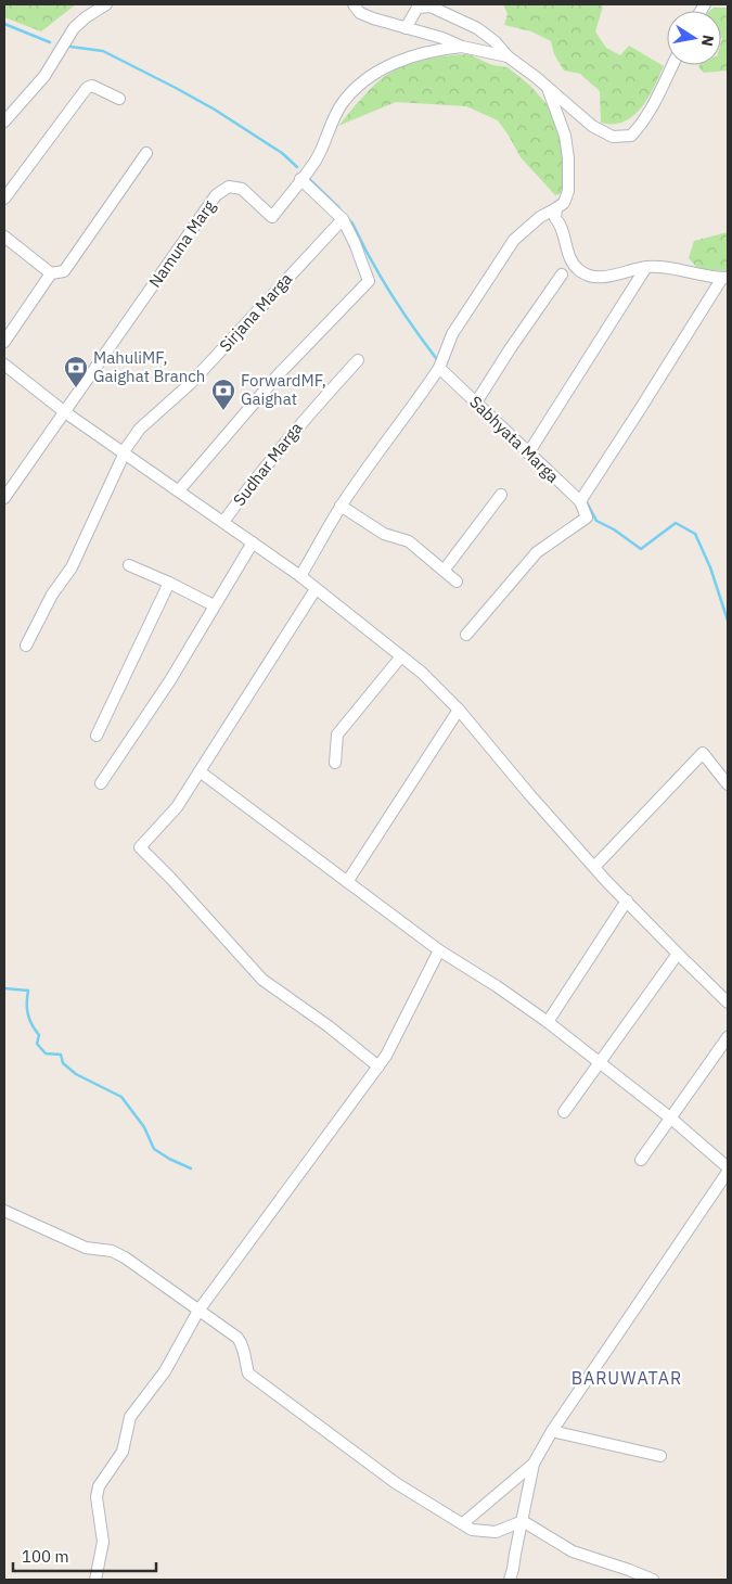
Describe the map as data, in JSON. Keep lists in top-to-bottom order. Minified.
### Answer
{"streets":{"street":["Namuna Marg","Sirjana Marga","Sabhyata Marga","Sudhar Marga"]},"districts":["BARUWATAR"],"places":{"bank":["MahuliMF, Gaighat Branch","ForwardMF, Gaighat"]},"scale_bar":"100 m","north":"right"}
